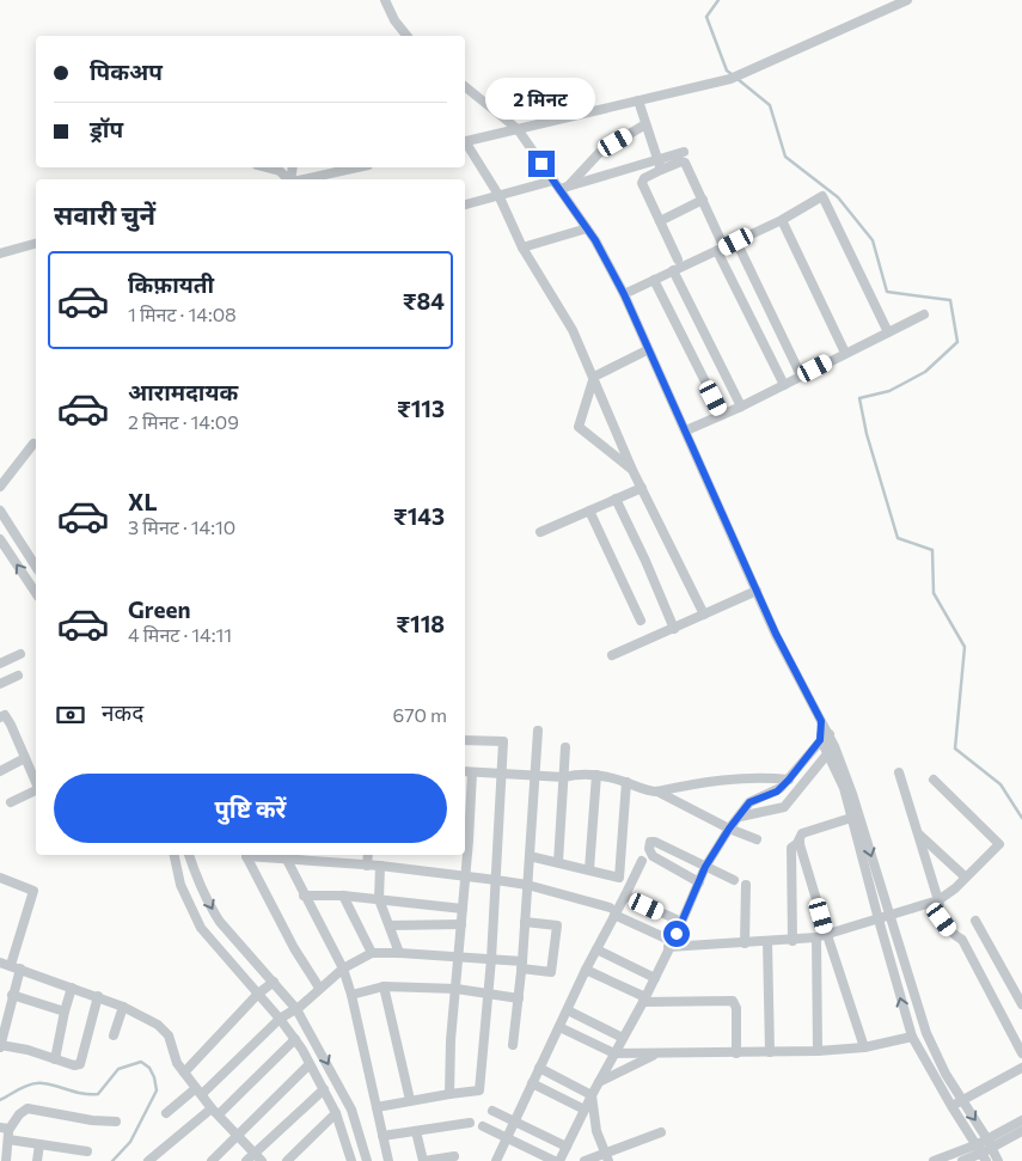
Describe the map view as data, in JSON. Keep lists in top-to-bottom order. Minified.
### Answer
{"page":{"banner":["पिकअप","ड्रॉप"],"bubble":"2 मिनट","heading":"सवारी चुनें","list":[{"name":"किफ़ायती","note":"1 मिनट · 14:08","value":"₹84"},{"name":"आरामदायक","note":"2 मिनट · 14:09","value":"₹113"},{"name":"XL","note":"3 मिनट · 14:10","value":"₹143"},{"name":"Green","note":"4 मिनट · 14:11","value":"₹118"}],"pay":["नकद","670 m"],"buttons":"पुष्टि करें"}}
